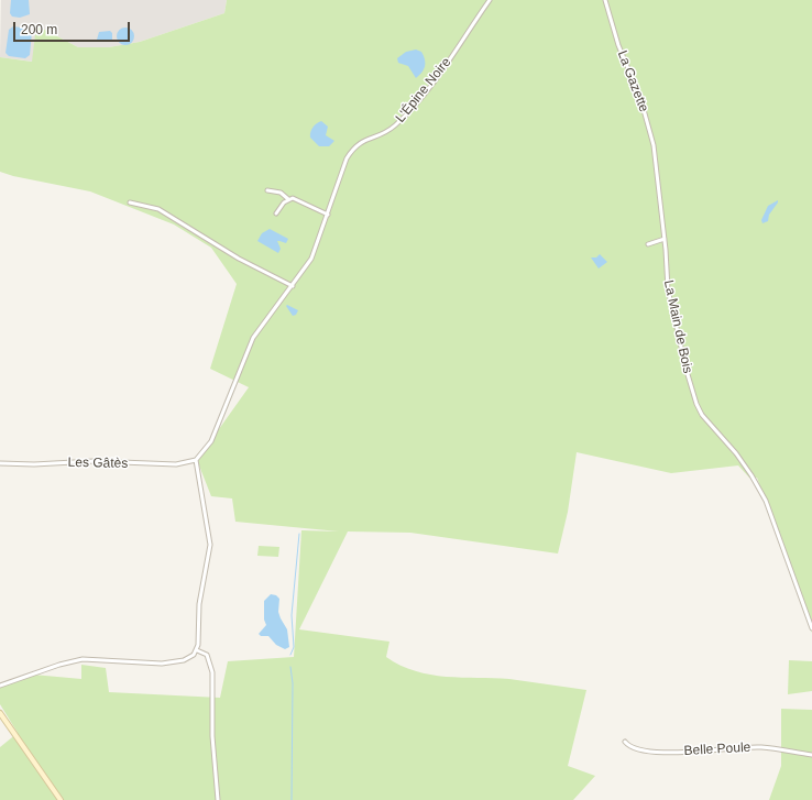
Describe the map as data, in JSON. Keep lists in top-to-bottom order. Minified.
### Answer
{"streets":{"street":["La Gazette","L'Épine Noire","La Main de Bois","Les Gâtès","Belle Poule"]},"crossings":[["La Gazette","La Main de Bois"],["L'Épine Noire","Les Gâtès"]],"scale_bar":"200 m"}
